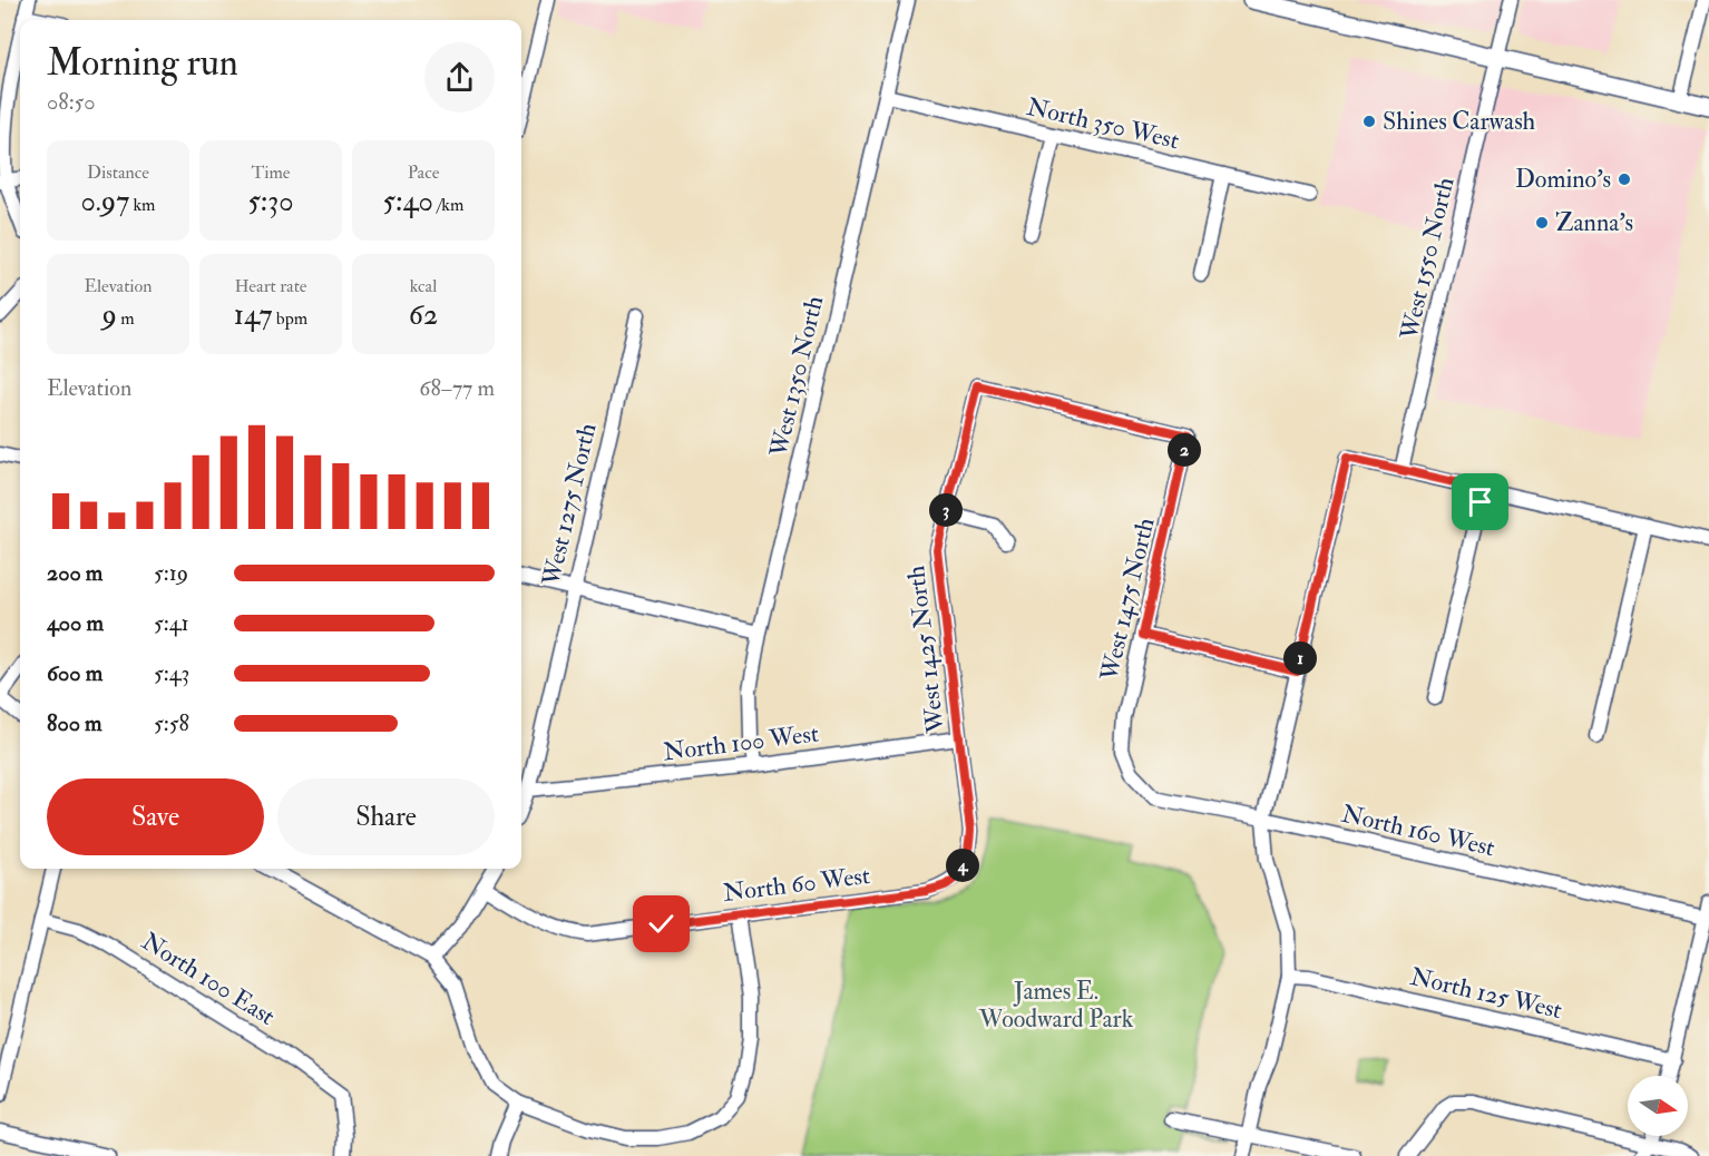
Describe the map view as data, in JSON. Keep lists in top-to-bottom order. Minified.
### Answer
{"streets":{"street":["North 350 West","West 1550 North","West 1350 North","West 1275 North","West 1475 North","West 1425 North","North 100 West","North 160 West","North 60 West","North 100 East","North 125 West"]},"crossings":[["North 350 West","West 1350 North"],["West 1350 North","North 100 West"],["West 1275 North","North 100 West"],["West 1475 North","West 1425 North"],["West 1475 North","North 160 West"],["West 1425 North","North 100 West"],["West 1425 North","North 60 West"]],"parks":["James E. Woodward Park"],"places":["Shines Carwash","Domino's","Zanna's"],"north":"right","page":{"heading":["Morning run","08:50"],"stats":[["Distance","0.97 km"],["Time","5:30"],["Pace","5:40 /km"],["Elevation","9 m"],["Heart rate","147 bpm"],["kcal","62"]],"chart":["Elevation","68–77 m"],"pins":["2","3","1","4"],"list":[{"name":"200 m","note":"5:19"},{"name":"400 m","note":"5:41"},{"name":"600 m","note":"5:43"},{"name":"800 m","note":"5:58"}],"buttons":["Save","Share"]}}
